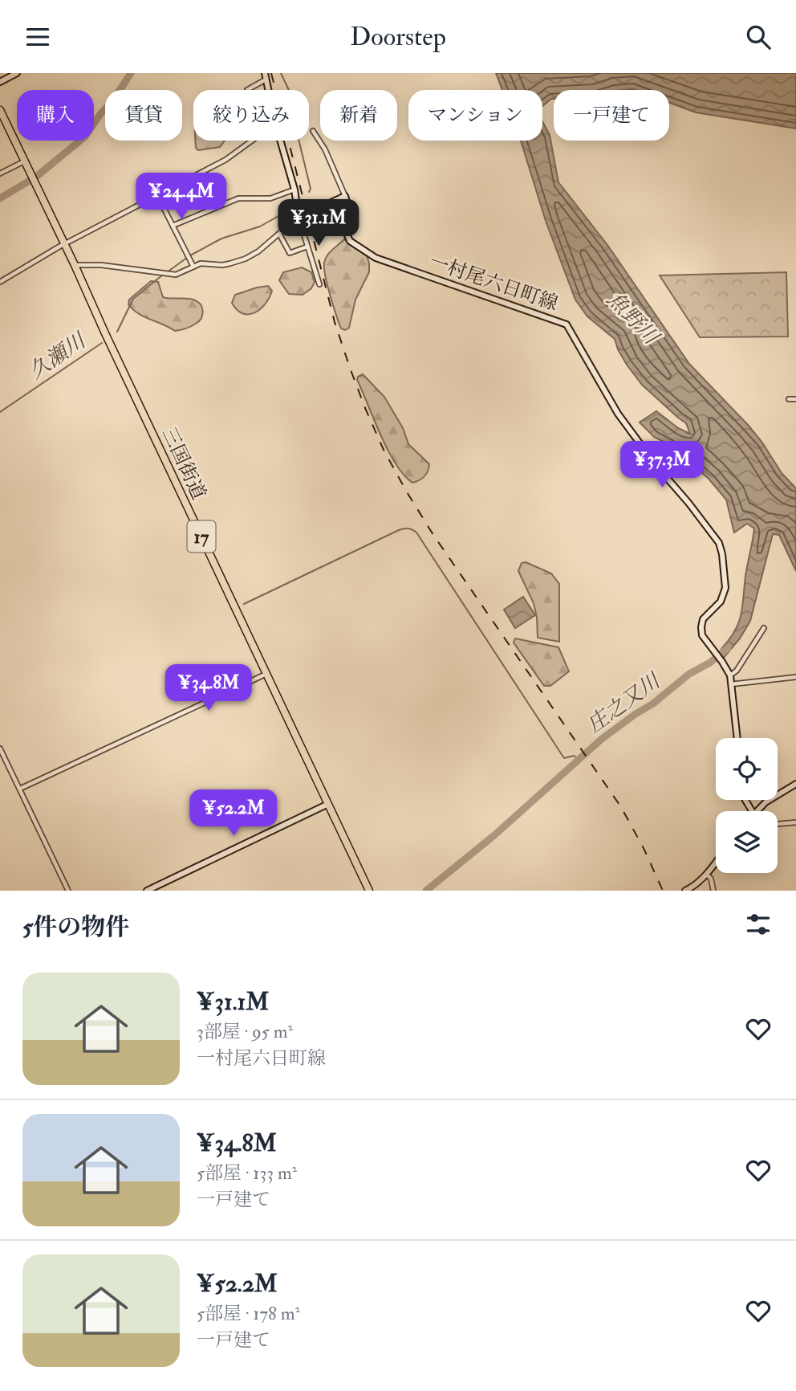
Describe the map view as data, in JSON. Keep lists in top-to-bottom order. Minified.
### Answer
{"streets":{"highway":["三国街道","17"],"main road":["一村尾六日町線"]},"water":["魚野川","久瀬川","庄之又川"],"page":{"header":"Doorstep","chip":["購入","賃貸","絞り込み","新着","マンション","一戸建て"],"price":["¥24.4M","¥31.1M","¥37.3M","¥34.8M","¥52.2M"],"heading":"5件の物件","list":[{"name":"¥31.1M","note":"3部屋 · 95 m² · 一村尾六日町線"},{"name":"¥34.8M","note":"5部屋 · 133 m² · 一戸建て"},{"name":"¥52.2M","note":"5部屋 · 178 m² · 一戸建て"}]}}
